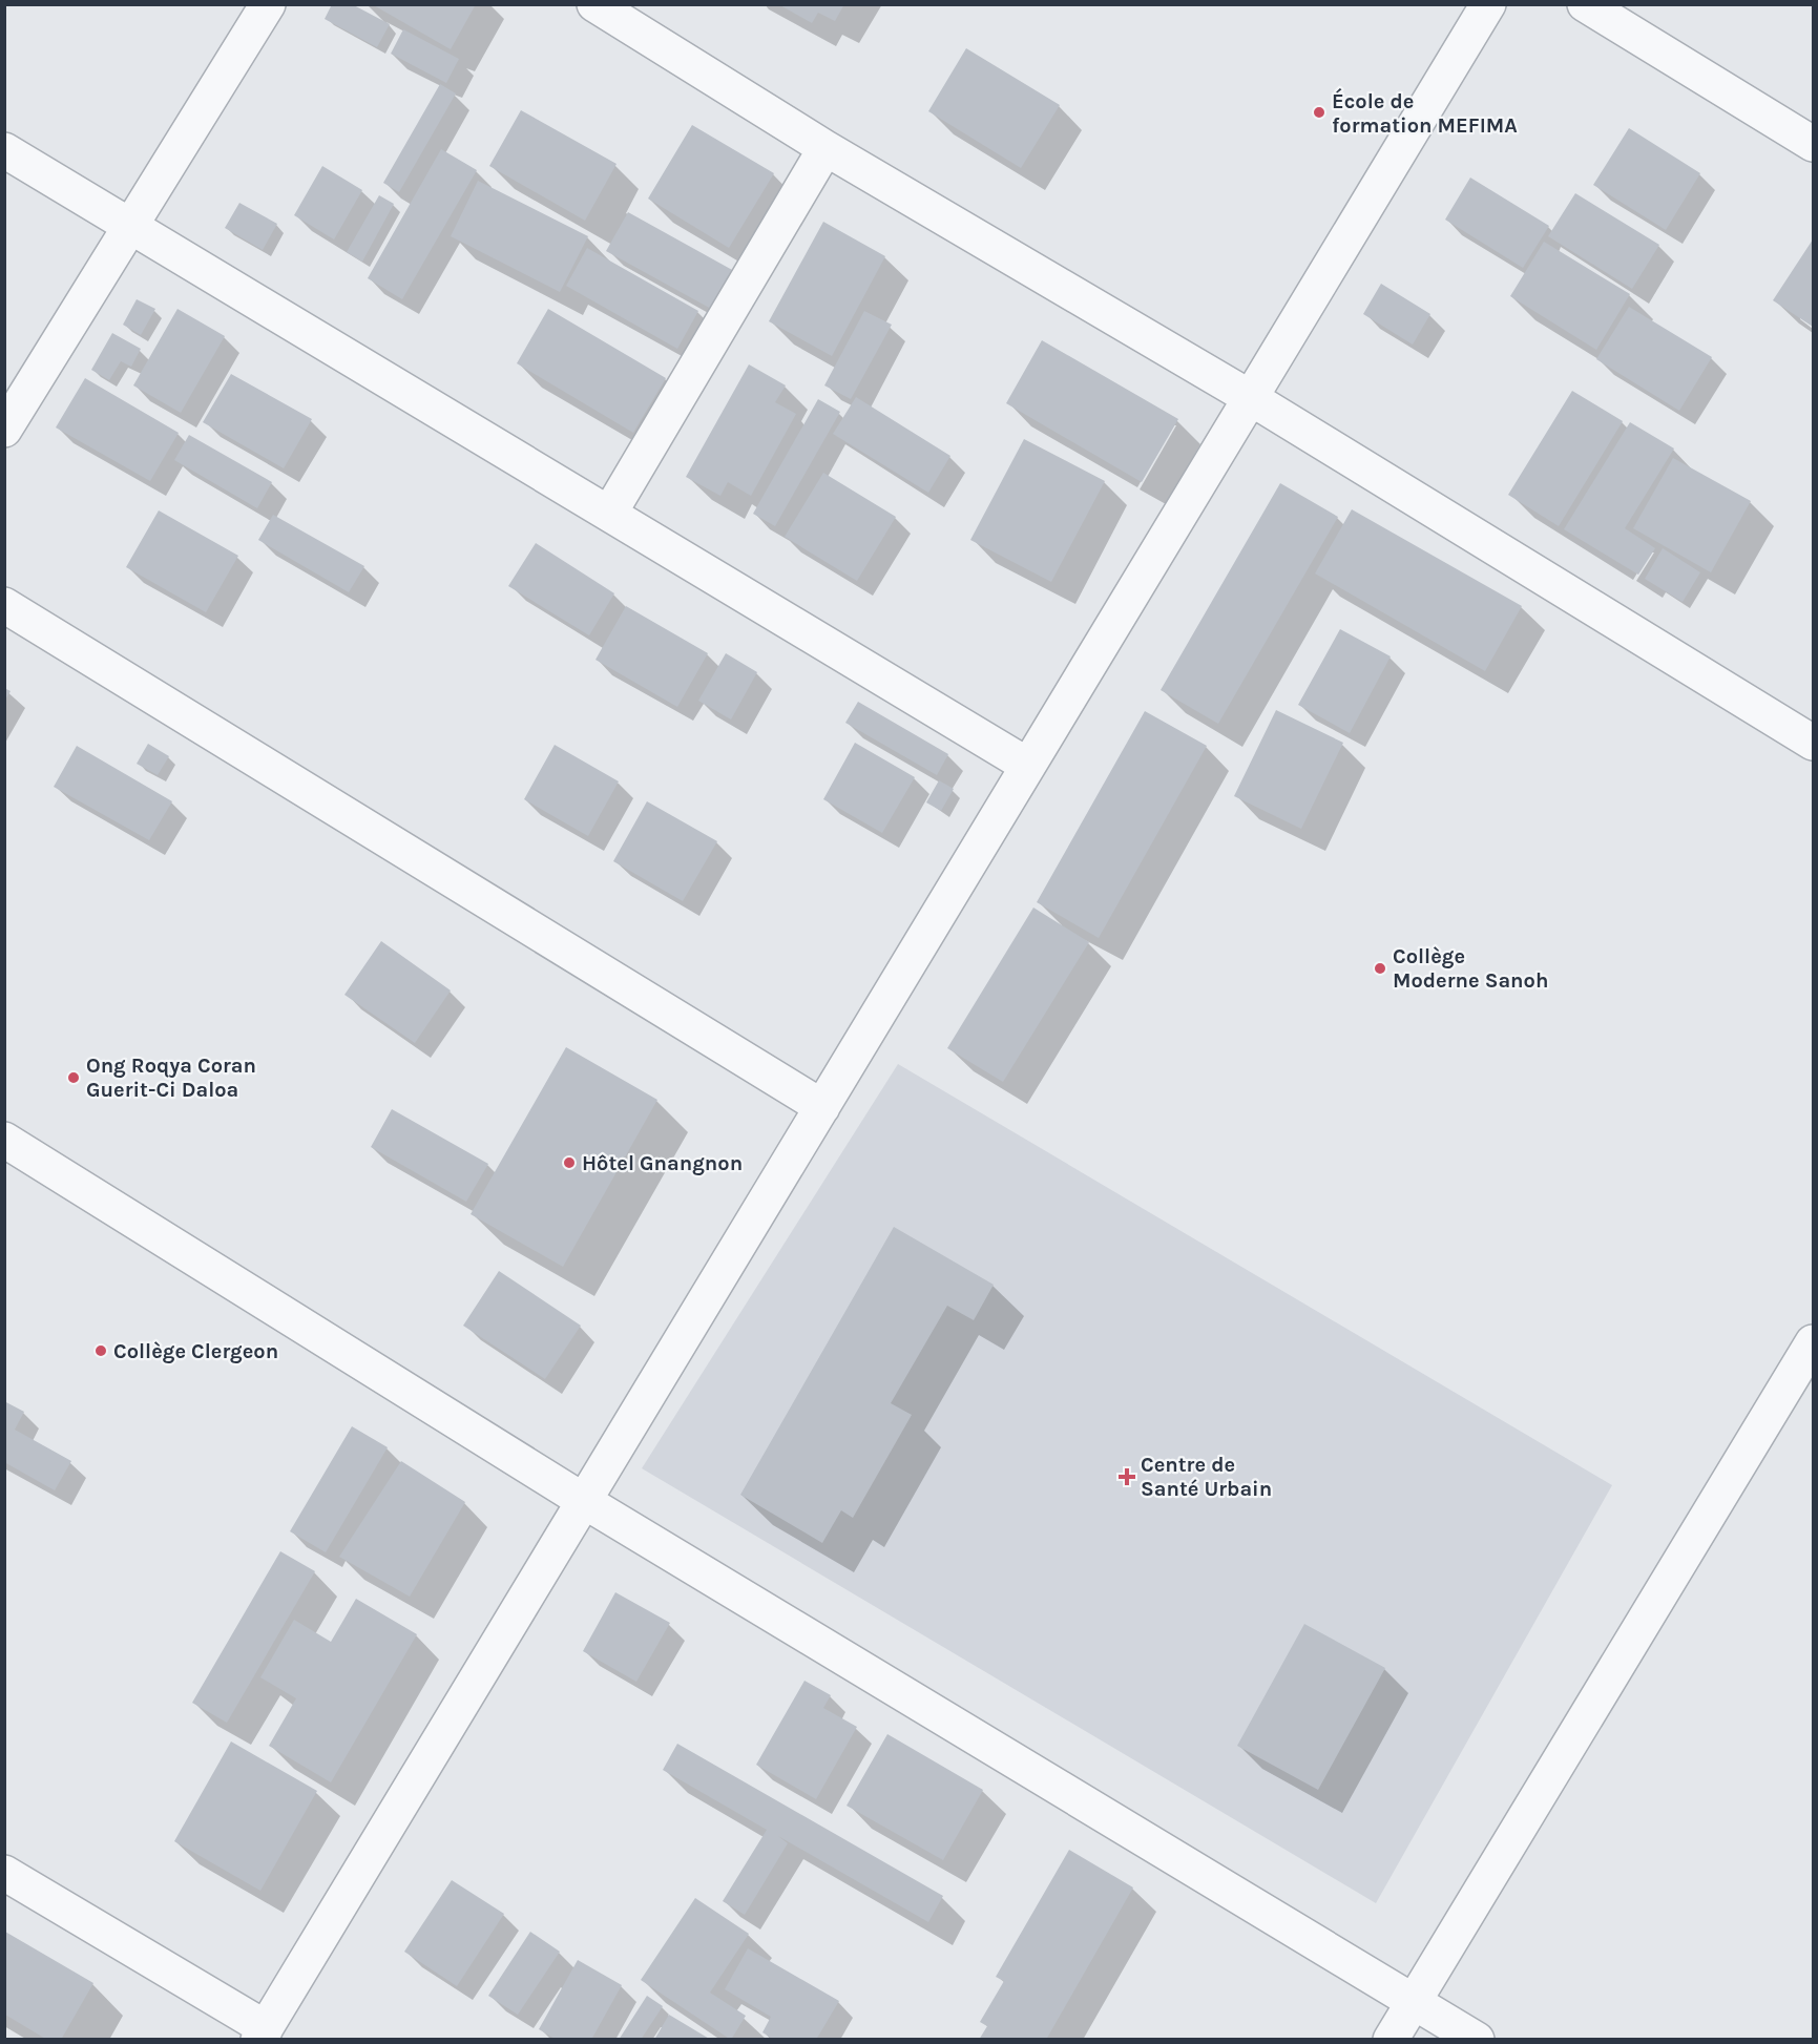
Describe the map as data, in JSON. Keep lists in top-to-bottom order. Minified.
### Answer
{"places":{"other":["École de formation MEFIMA","Collège Moderne Sanoh","Ong Roqya Coran Guerit-Ci Daloa","Hôtel Gnangnon","Collège Clergeon"],"health":["Centre de Santé Urbain"]}}
